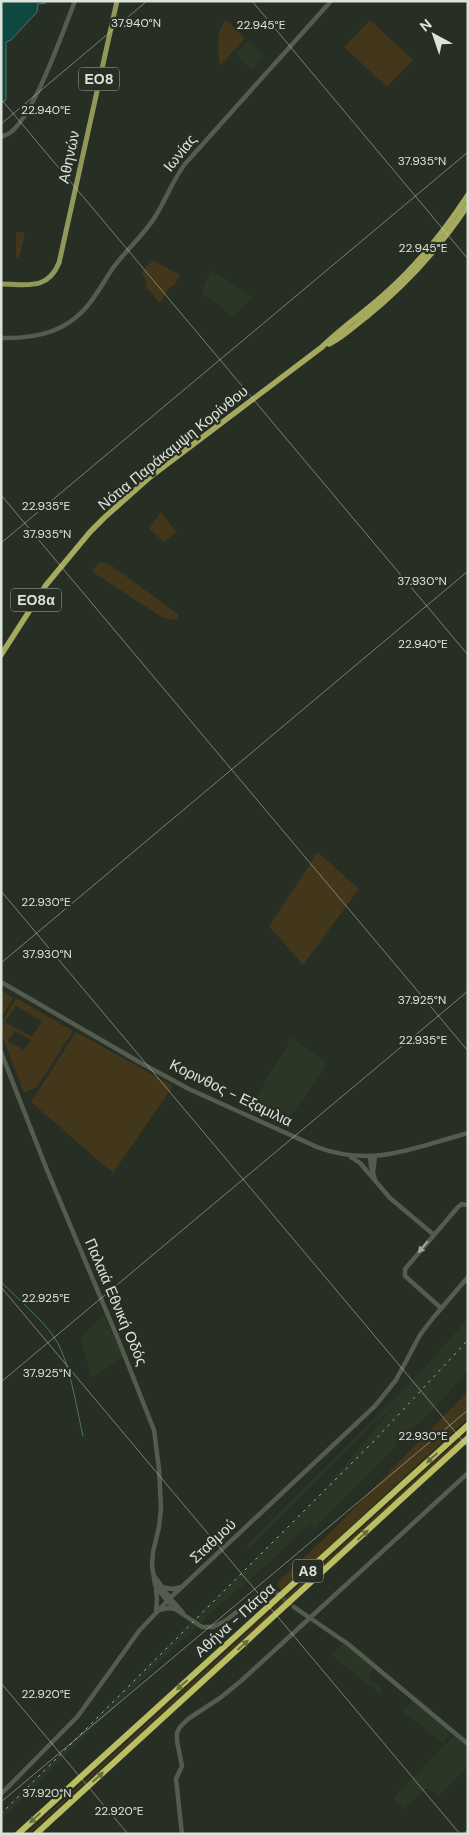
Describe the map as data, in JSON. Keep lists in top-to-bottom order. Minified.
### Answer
{"streets":{"highway":["Νότια Παράκαμψη Κορίνθου","ΕΟ8α","Α8","Αθήνα - Πάτρα"],"main road":["ΕΟ8","Αθηνών"],"street":["Ιωνίας","Κορινθος - Εξαμιλια","Παλαιά Εθνική Οδός","Σταθμού"]},"crossings":[["Παλαιά Εθνική Οδός","Σταθμού"]],"north":"top left","coordinates":["37.940°N","22.945°E","22.940°E","37.935°N","22.935°E","37.930°N","22.930°E","37.925°N","22.925°E","22.920°E","37.920°N"]}
